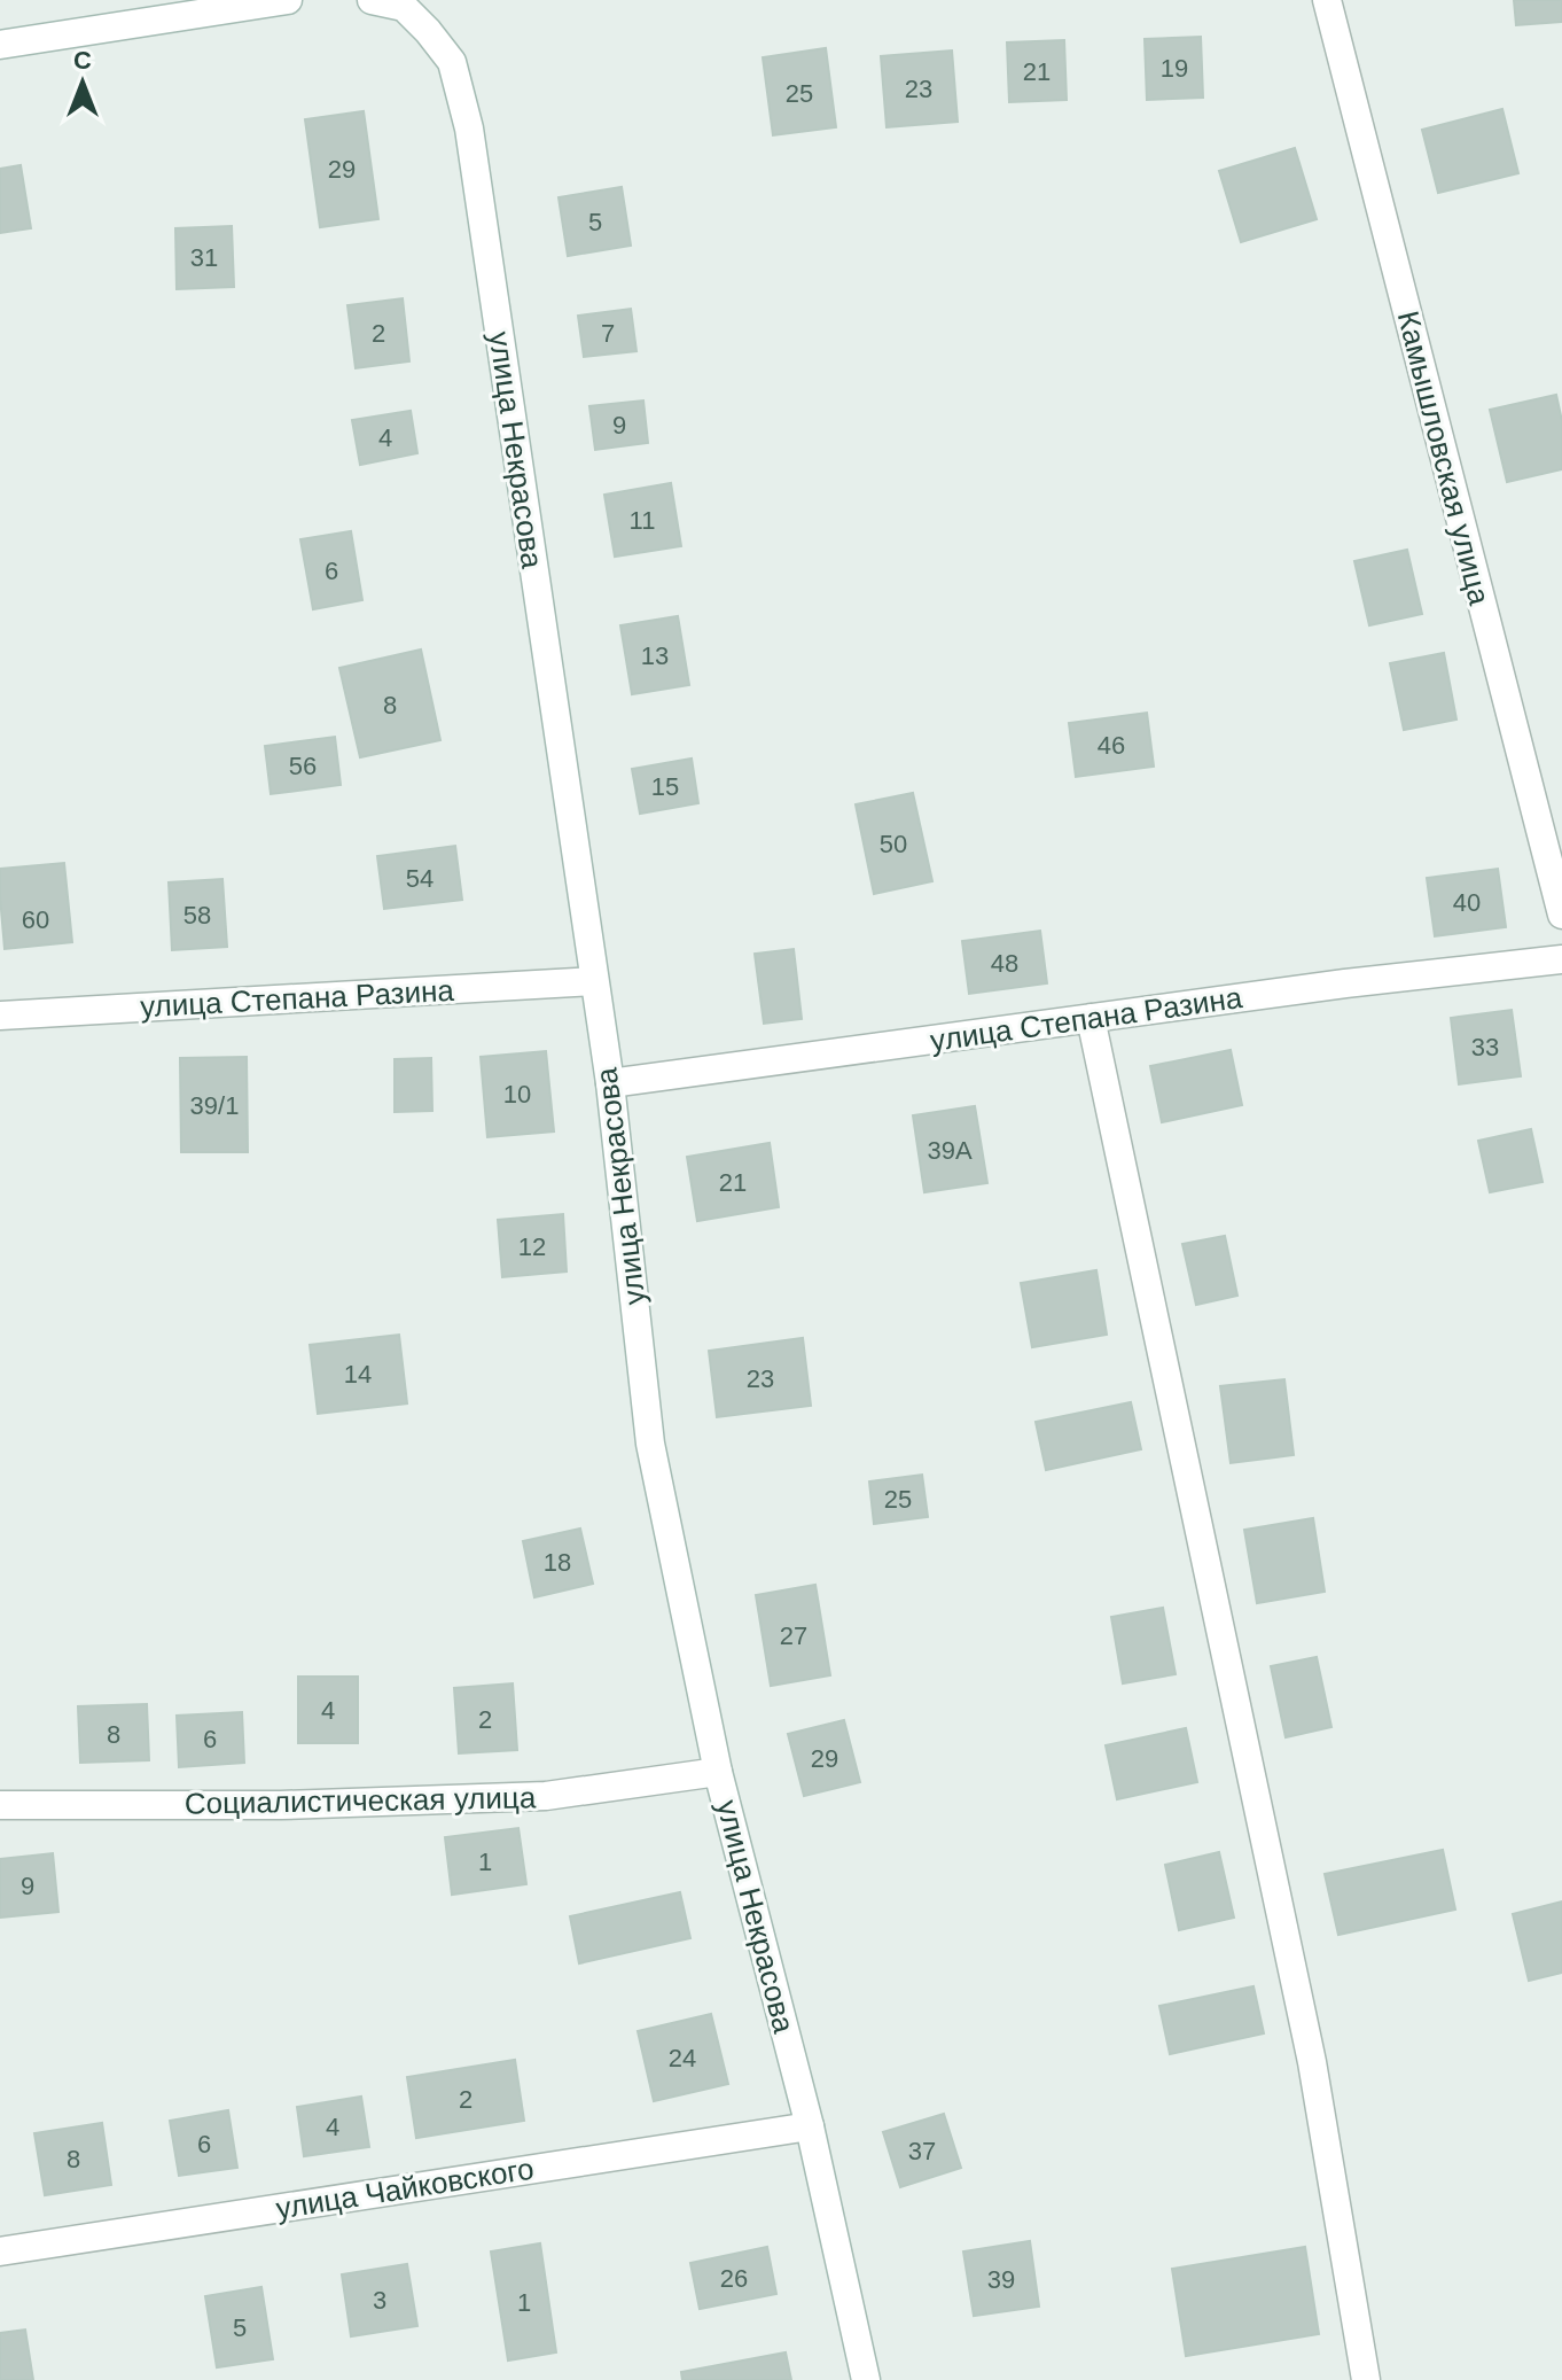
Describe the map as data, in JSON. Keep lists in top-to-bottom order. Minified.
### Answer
{"streets":{"street":["улица Некрасова","Камышловская улица","улица Степана Разина","Социалистическая улица","улица Чайковского"]},"crossings":[["улица Некрасова","улица Степана Разина"],["улица Некрасова","Социалистическая улица"],["улица Некрасова","улица Чайковского"]],"house_numbers":["19","21","23","25","29","5","31","2","7","9","4","11","6","13","8","46","56","15","50","54","40","58","60","48","33","10","39/1","39А","21","12","14","23","25","18","27","4","2","8","6","29","1","9","24","2","4","6","37","8","26","39","3","1","5"],"north":"top"}
